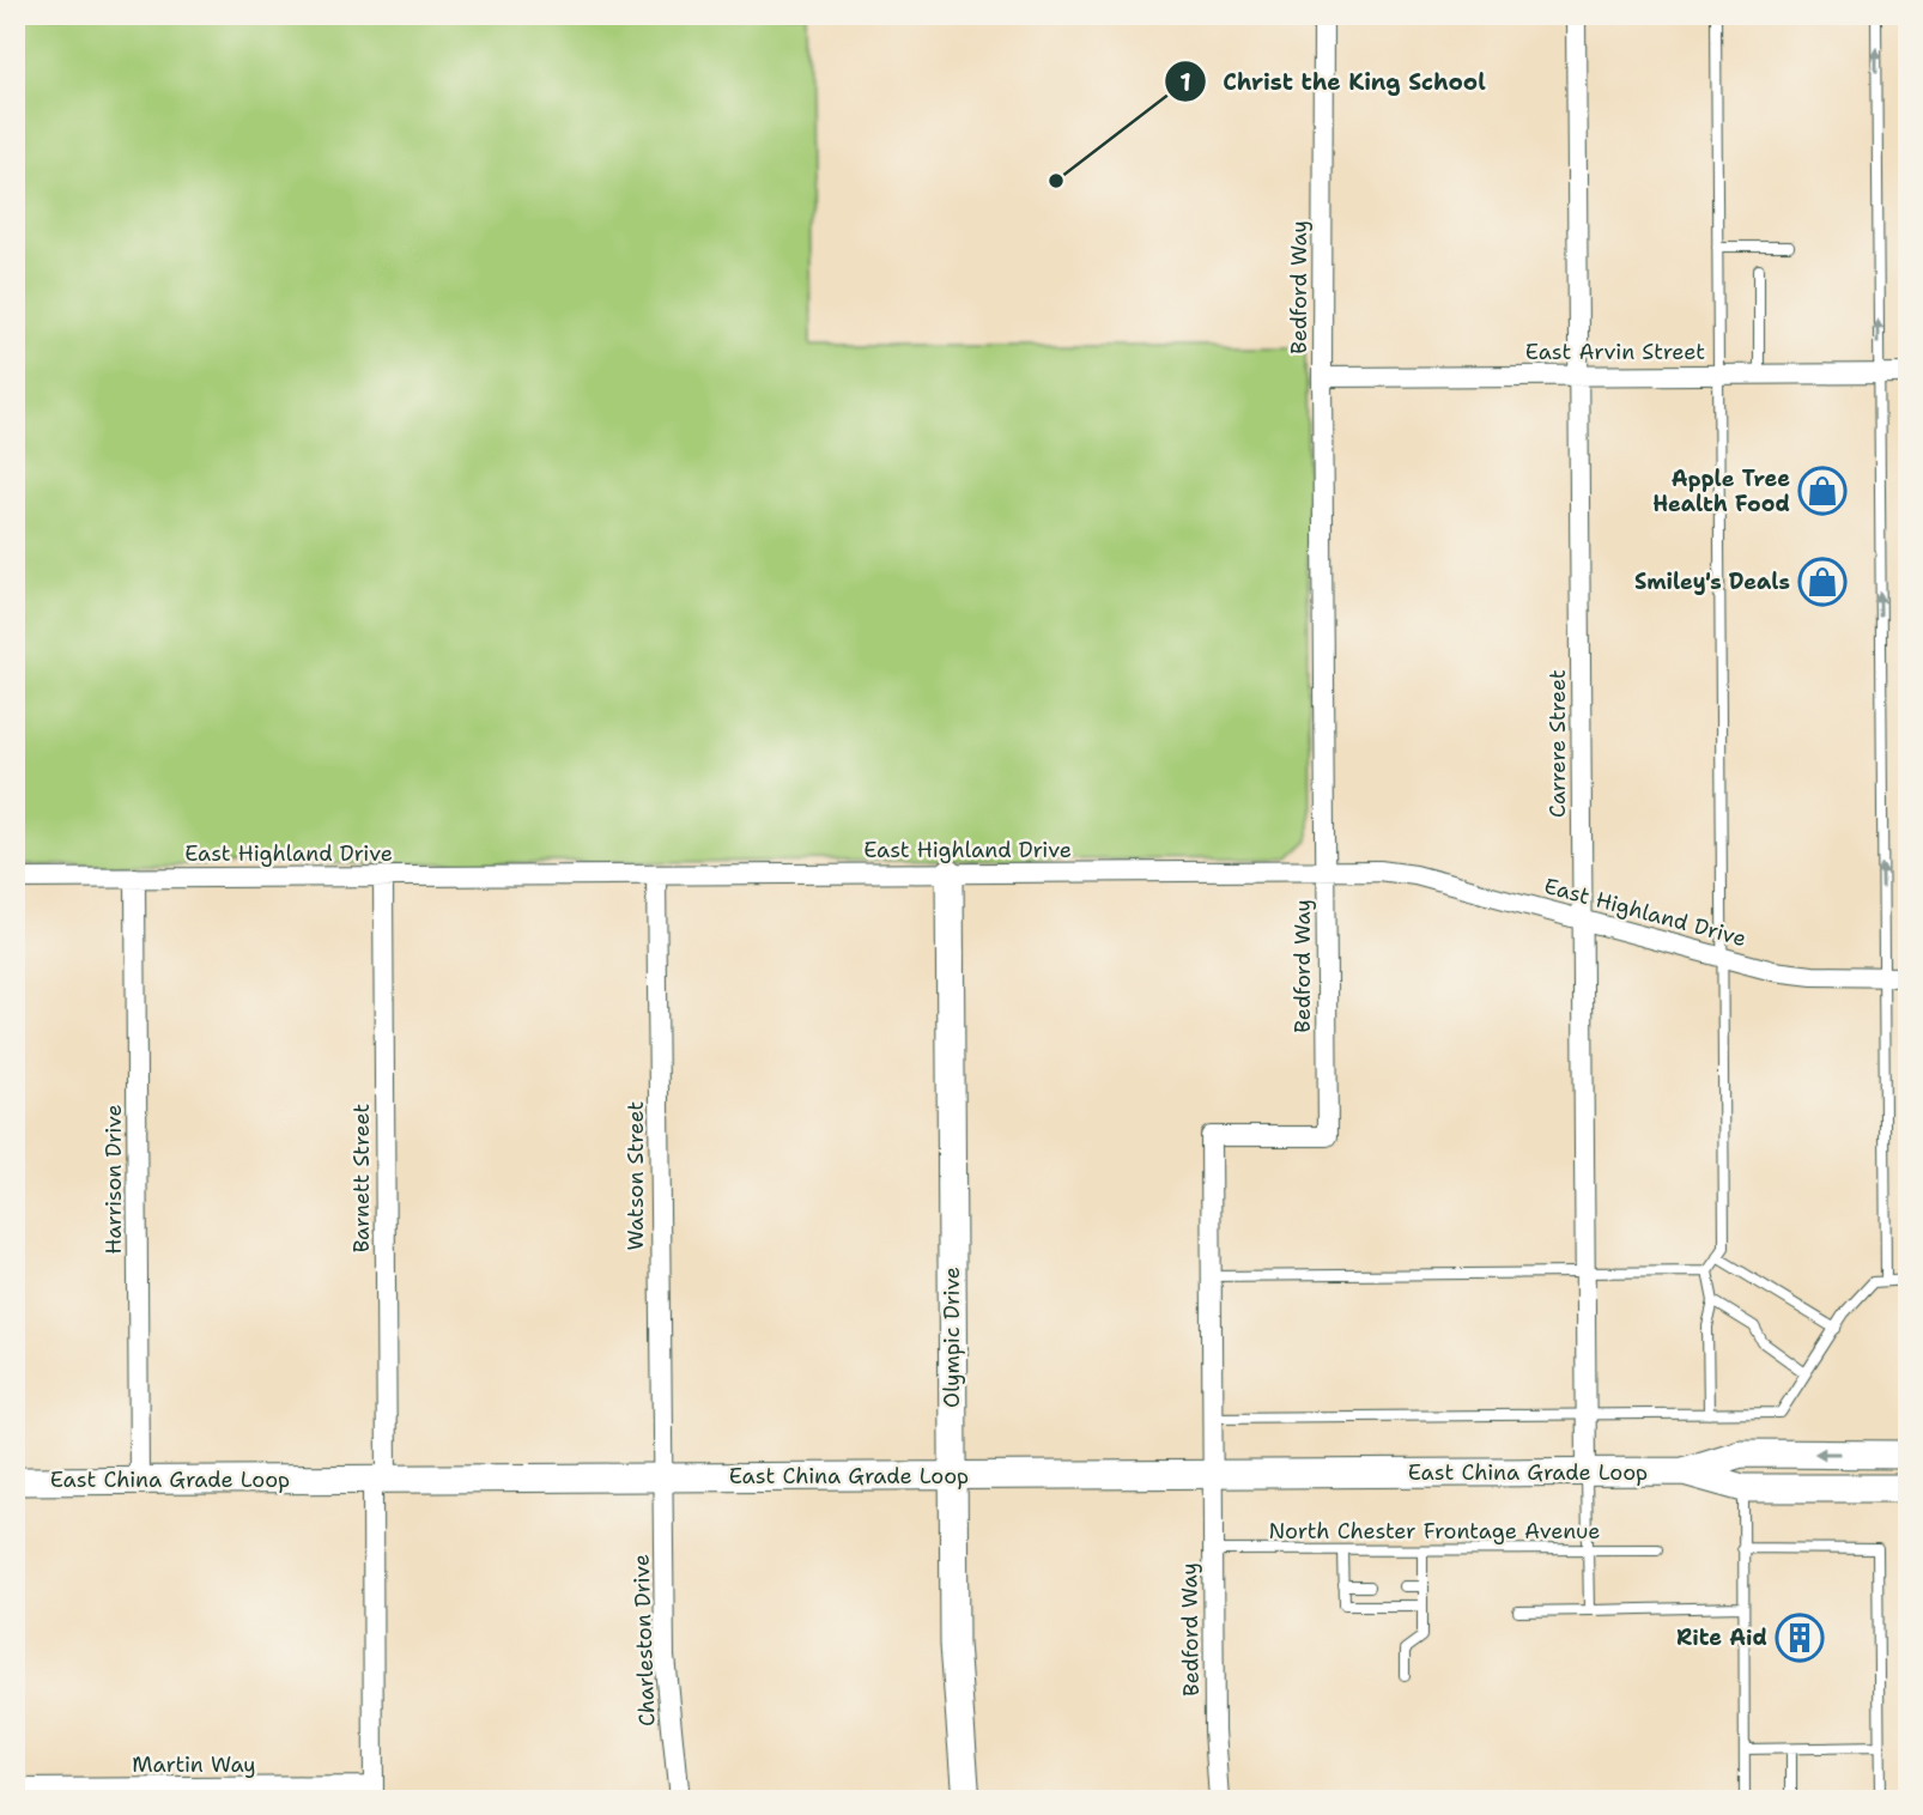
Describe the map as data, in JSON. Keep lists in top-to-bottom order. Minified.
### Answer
{"streets":{"main road":["Olympic Drive","East China Grade Loop"],"street":["Bedford Way","East Arvin Street","Carrere Street","East Highland Drive","Watson Street","Barnett Street","Harrison Drive","Charleston Drive","Martin Way"],"lane":["North Chester Frontage Avenue"]},"crossings":[["Bedford Way","East Arvin Street"],["Bedford Way","East Highland Drive"],["Bedford Way","East China Grade Loop"],["Bedford Way","North Chester Frontage Avenue"],["East Arvin Street","Carrere Street"],["Carrere Street","East Highland Drive"],["Carrere Street","East China Grade Loop"],["East Highland Drive","Watson Street"],["East Highland Drive","Barnett Street"],["East Highland Drive","Harrison Drive"],["East Highland Drive","Olympic Drive"],["Watson Street","East China Grade Loop"],["Watson Street","Charleston Drive"],["Barnett Street","East China Grade Loop"],["Barnett Street","Martin Way"],["Harrison Drive","East China Grade Loop"],["Olympic Drive","East China Grade Loop"],["East China Grade Loop","Charleston Drive"]],"places":{"other":["Christ the King School"],"shop":["Apple Tree Health Food","Smiley's Deals"],"building":["Rite Aid"]}}
